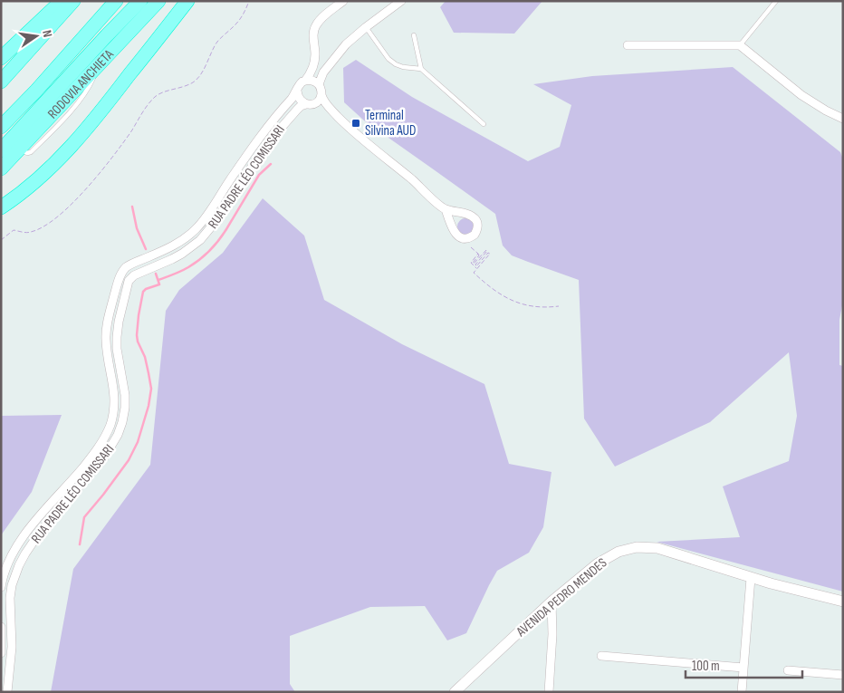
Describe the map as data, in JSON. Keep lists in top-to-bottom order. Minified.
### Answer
{"streets":{"highway":["RODOVIA ANCHIETA"],"street":["RUA PADRE LÉO COMISSARI","AVENIDA PEDRO MENDES"]},"places":{"transit":["Terminal Silvina AUD"]},"scale_bar":"100 m","north":"right"}
